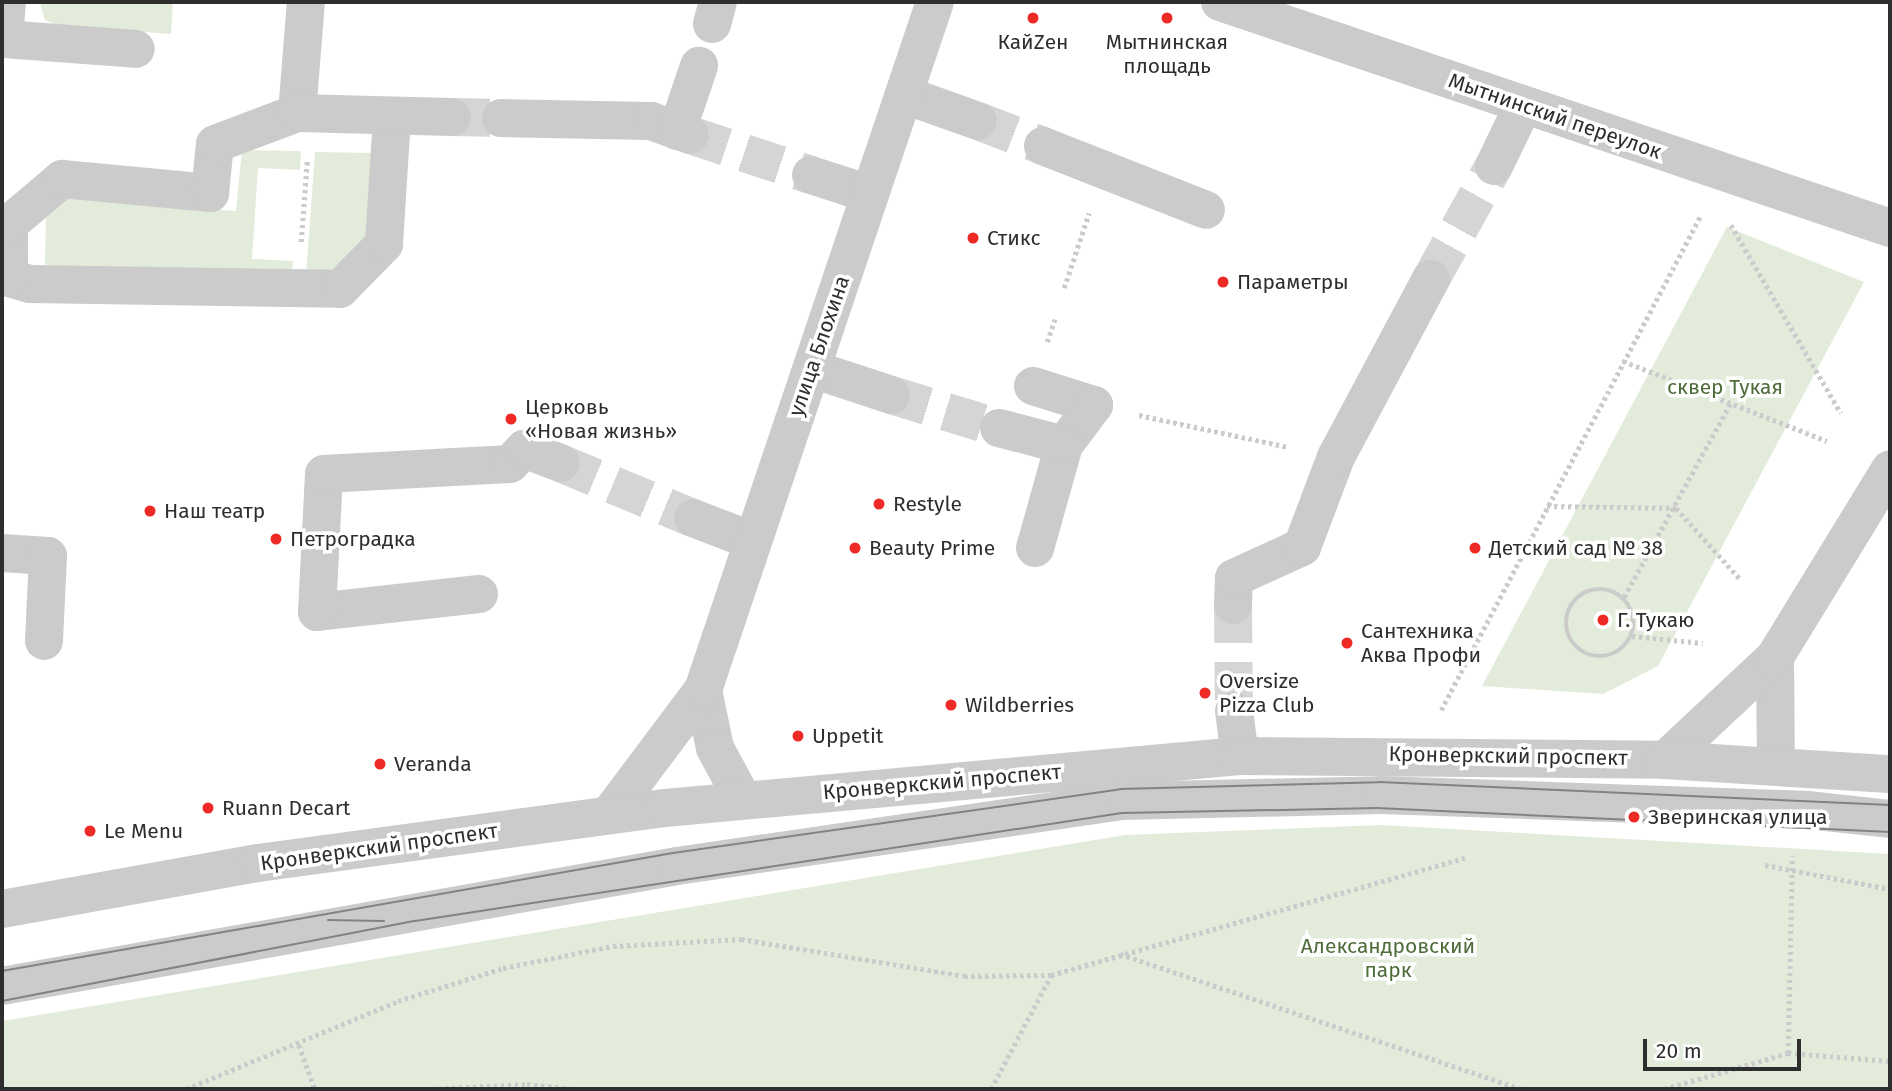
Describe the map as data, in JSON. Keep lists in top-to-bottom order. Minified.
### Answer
{"streets":{"street":["Мытнинский переулок","улица Блохина","Кронверкский проспект"]},"crossings":[["улица Блохина","Кронверкский проспект"]],"parks":["сквер Тукая","Александровский парк"],"places":["КайZен","Мытнинская площадь","Стикс","Параметры","Церковь «Новая жизнь»","Restyle","Наш театр","Петроградка","Beauty Prime","Детский сад № 38","Г. Тукаю","Сантехника Аква Профи","Oversize Pizza Club","Wildberries","Uppetit","Veranda","Ruann Decart","Зверинская улица","Le Menu"],"scale_bar":"20 m"}
